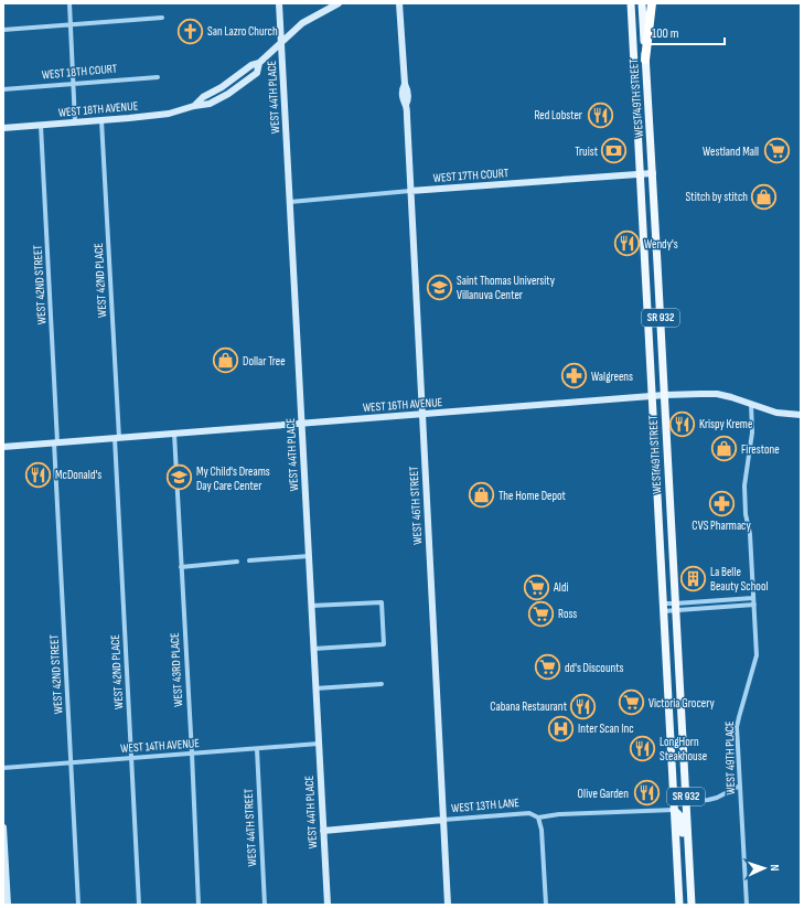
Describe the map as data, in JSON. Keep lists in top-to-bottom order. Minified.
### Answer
{"streets":{"main road":["WEST 49TH STREET","SR 932"],"street":["WEST 18TH COURT","WEST 44TH PLACE","WEST 18TH AVENUE","WEST 17TH COURT","WEST 42ND PLACE","WEST 42ND STREET","WEST 16TH AVENUE","WEST 46TH STREET","WEST 43RD PLACE","WEST 14TH AVENUE","WEST 49TH PLACE","WEST 13TH LANE","WEST 44TH STREET"]},"crossings":[["WEST 44TH PLACE","WEST 18TH AVENUE"],["WEST 44TH PLACE","WEST 17TH COURT"],["WEST 44TH PLACE","WEST 16TH AVENUE"],["WEST 44TH PLACE","WEST 14TH AVENUE"],["WEST 44TH PLACE","WEST 13TH LANE"],["WEST 49TH STREET","WEST 17TH COURT"],["WEST 49TH STREET","WEST 16TH AVENUE"],["WEST 49TH STREET","WEST 13TH LANE"],["WEST 18TH AVENUE","WEST 42ND PLACE"],["WEST 18TH AVENUE","WEST 42ND STREET"],["WEST 17TH COURT","WEST 46TH STREET"],["WEST 42ND PLACE","WEST 16TH AVENUE"],["WEST 42ND PLACE","WEST 14TH AVENUE"],["WEST 42ND STREET","WEST 16TH AVENUE"],["WEST 42ND STREET","WEST 14TH AVENUE"],["WEST 16TH AVENUE","WEST 46TH STREET"],["WEST 16TH AVENUE","WEST 43RD PLACE"],["WEST 16TH AVENUE","WEST 49TH PLACE"],["WEST 46TH STREET","WEST 13TH LANE"],["WEST 43RD PLACE","WEST 14TH AVENUE"],["WEST 14TH AVENUE","WEST 44TH STREET"]],"places":{"church":["San Lazro Church"],"restaurant":["Red Lobster","Wendy's","Krispy Kreme","McDonald's","Cabana Restaurant","LongHorn Steakhouse","Olive Garden"],"bank":["Truist"],"supermarket":["Westland Mall","Aldi","Ross","dd's Discounts","Victoria Grocery"],"shop":["Stitch by stitch","Dollar Tree","Firestone","The Home Depot"],"school or university":["Saint Thomas University Villanuva Center","My Child's Dreams Day Care Center"],"pharmacy":["Walgreens","CVS Pharmacy"],"building":["La Belle Beauty School"],"hospital":["Inter Scan Inc"]},"scale_bar":"100 m","north":"right"}
